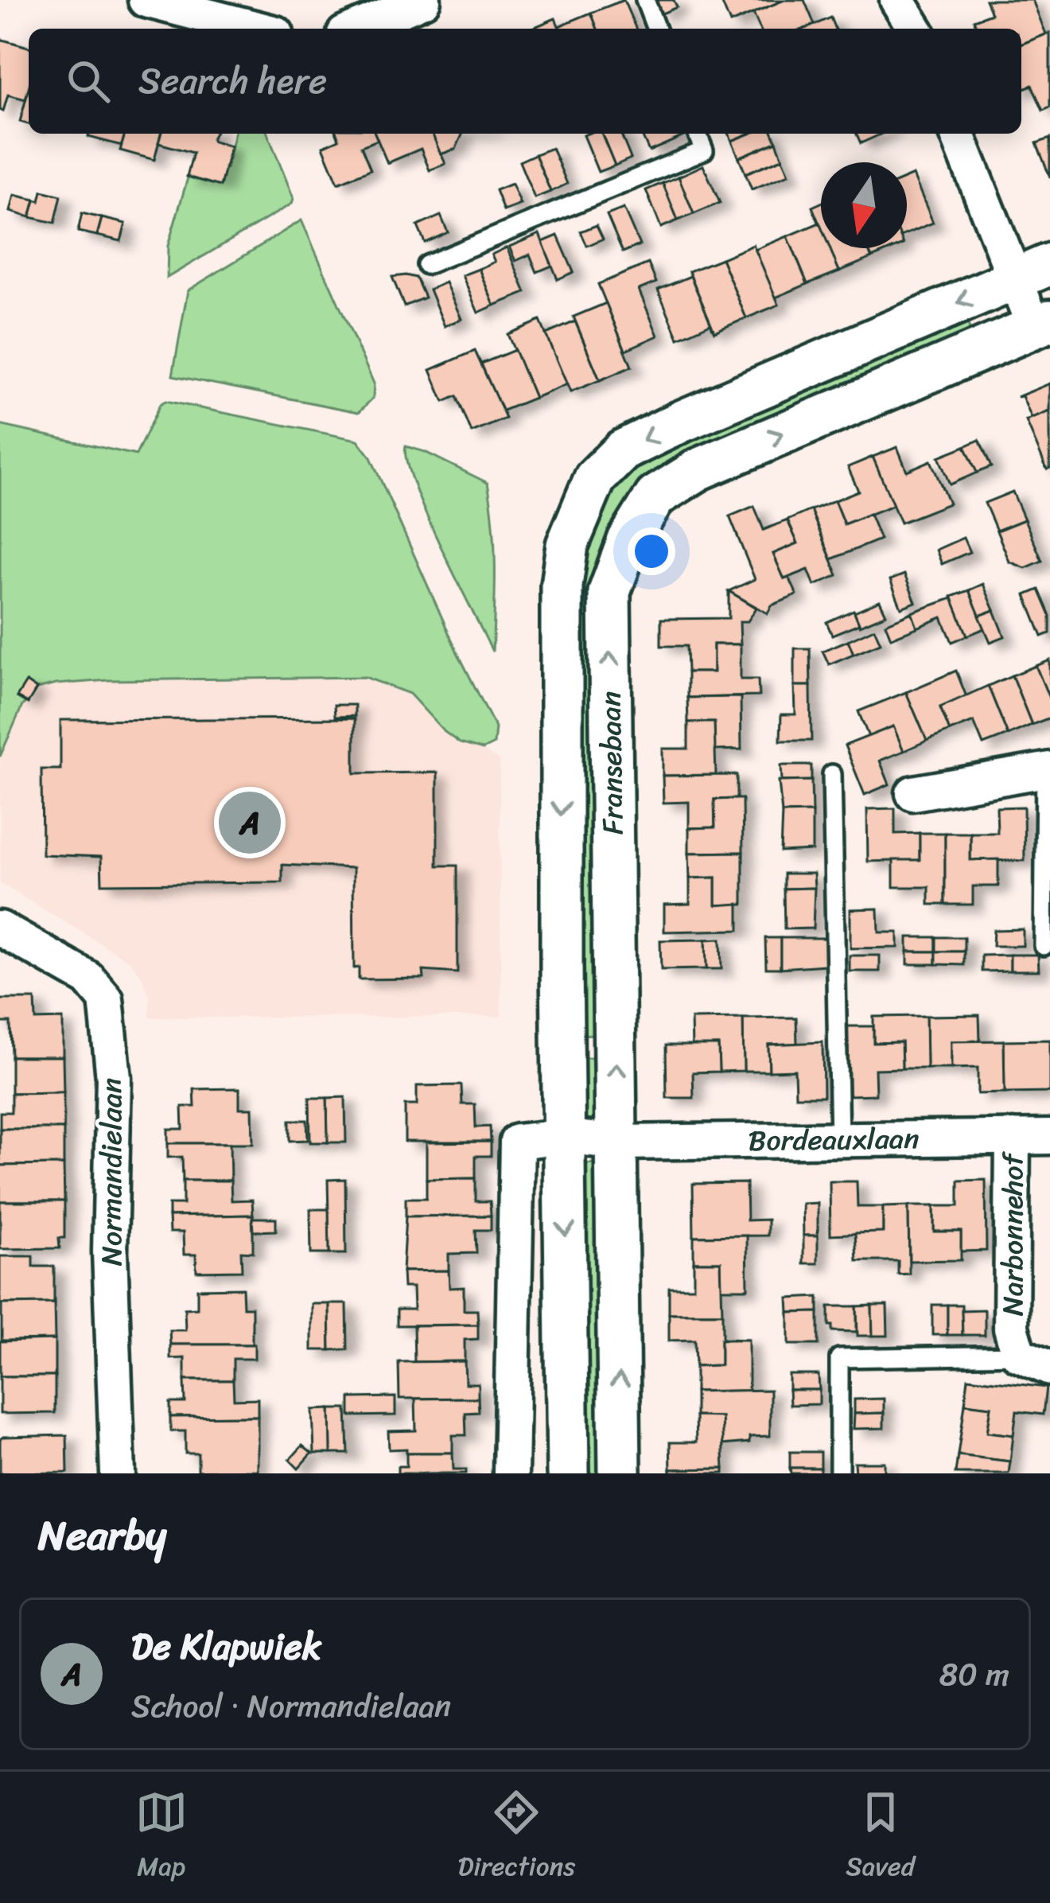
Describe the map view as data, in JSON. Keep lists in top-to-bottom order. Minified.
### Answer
{"streets":{"street":["Fransebaan","Bordeauxlaan","Normandielaan","Narbonnehof"]},"crossings":[["Fransebaan","Bordeauxlaan"],["Bordeauxlaan","Narbonnehof"]],"north":"bottom","page":{"search":"Search here","pins":"A","heading":"Nearby","list":[{"mark":"A","name":"De Klapwiek","note":"School · Normandielaan","value":"80 m"}],"nav":["Map","Directions","Saved"]}}
